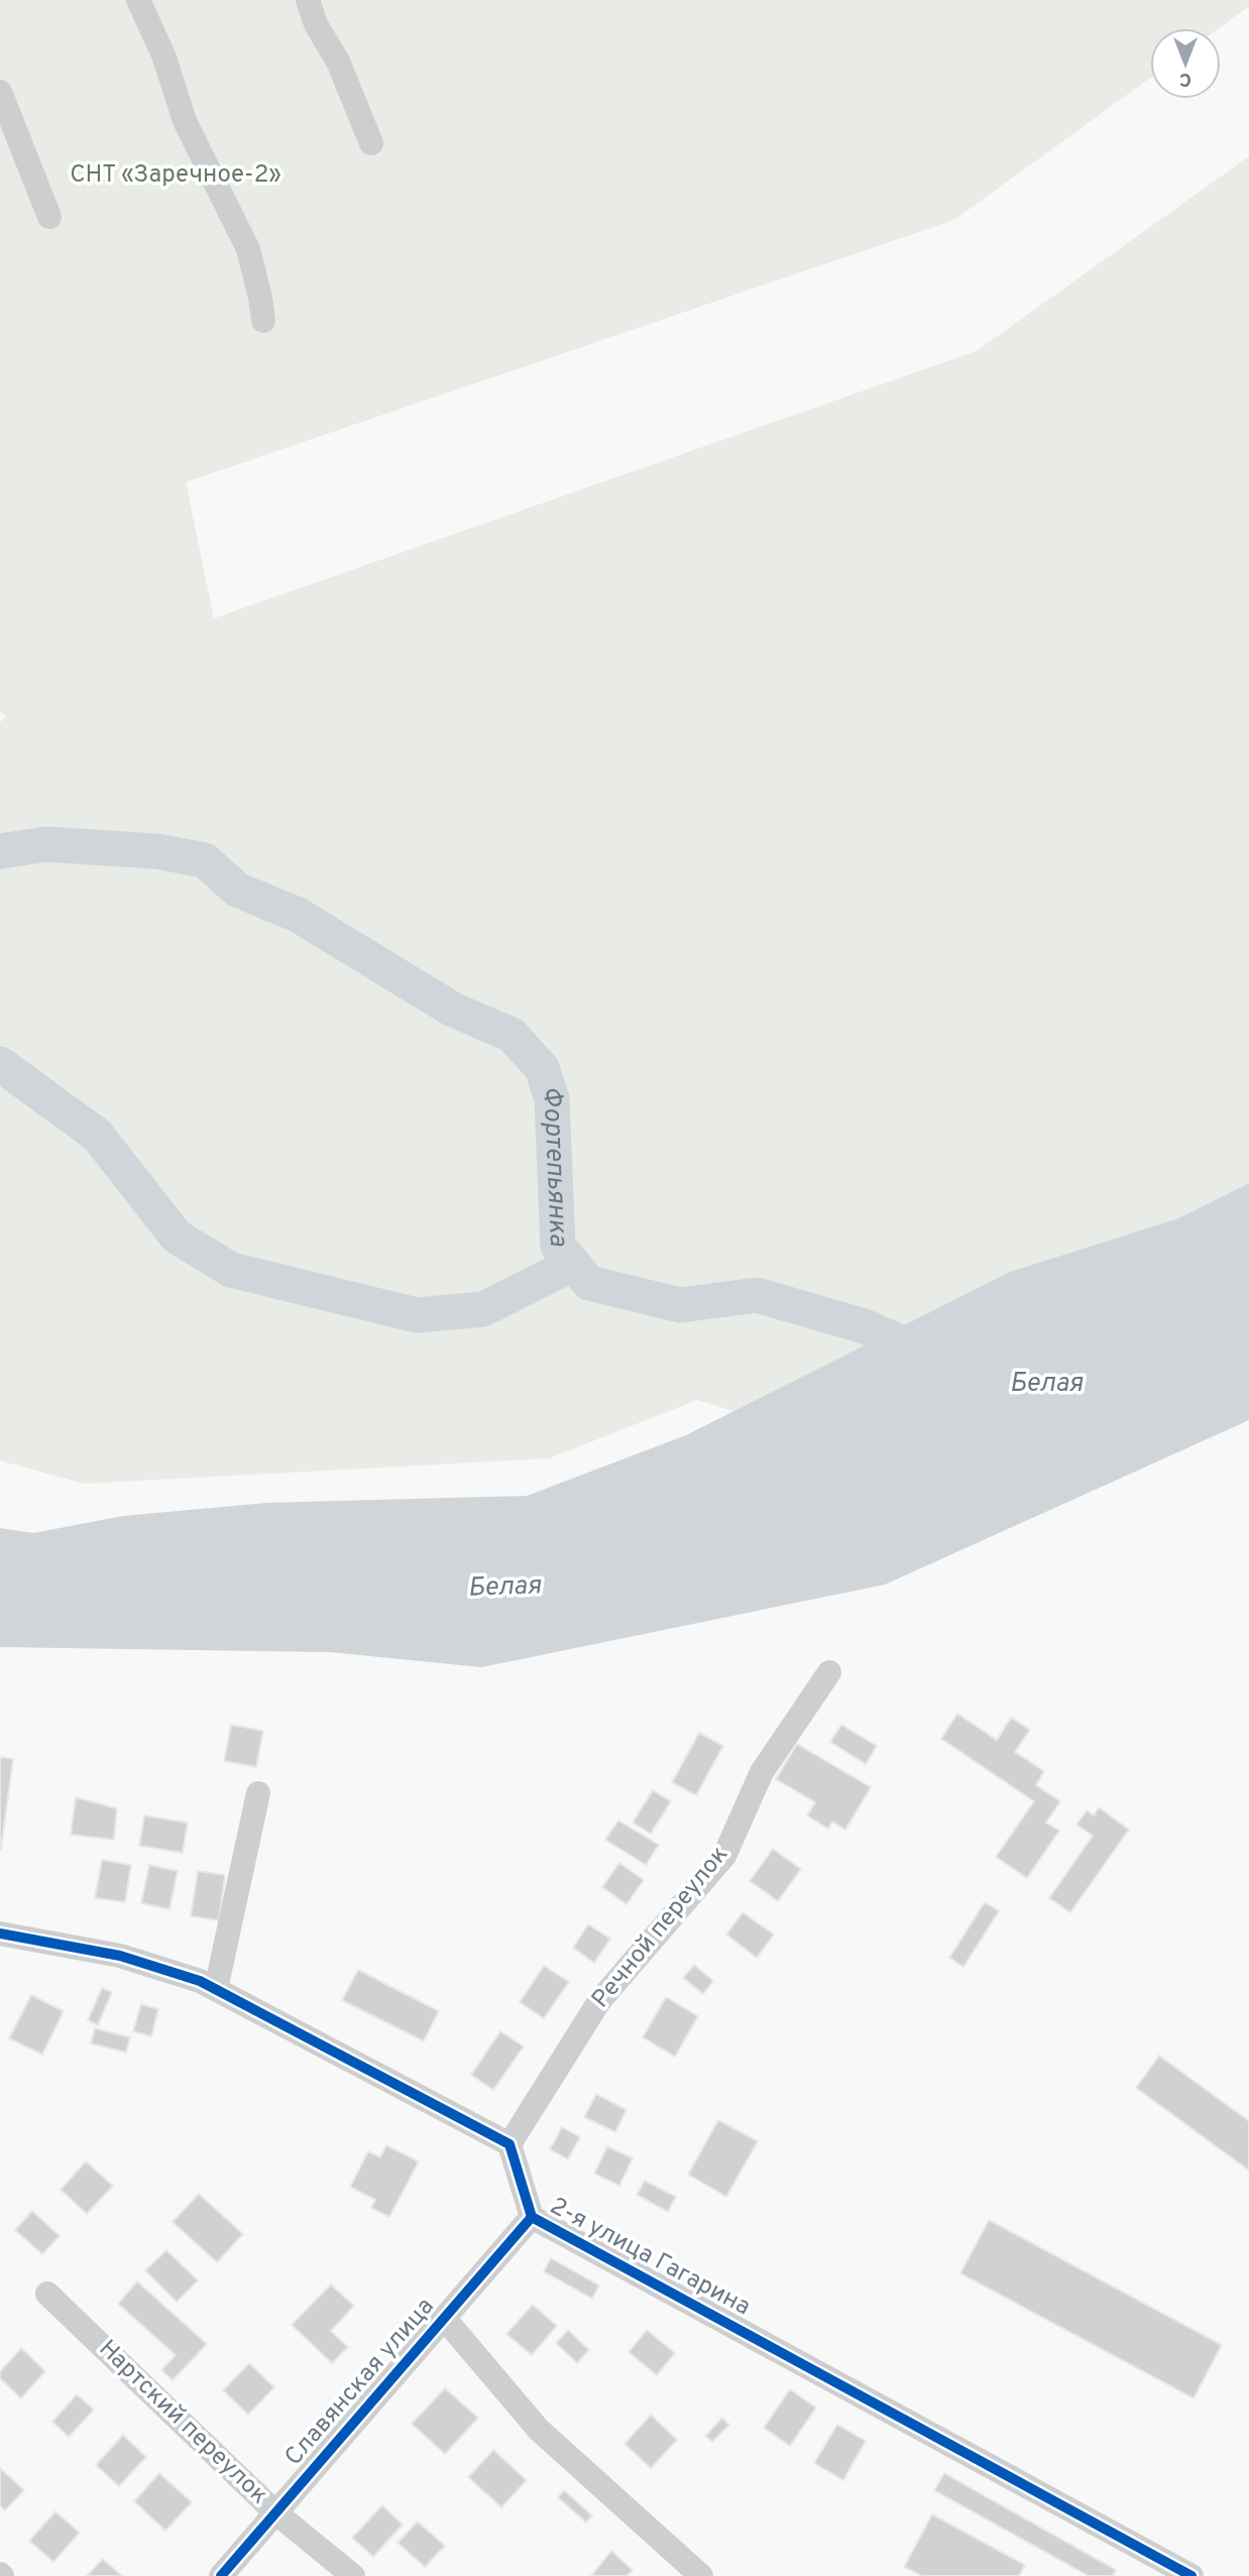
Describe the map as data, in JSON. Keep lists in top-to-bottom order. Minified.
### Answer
{"streets":{"street":["Речной переулок","2-я улица Гагарина","Славянская улица","Нартский переулок"]},"crossings":[["Речной переулок","2-я улица Гагарина"],["2-я улица Гагарина","Славянская улица"],["Славянская улица","Нартский переулок"]],"water":["Фортепьянка","Белая"],"parks":["СНТ «Заречное-2»"],"north":"bottom"}
